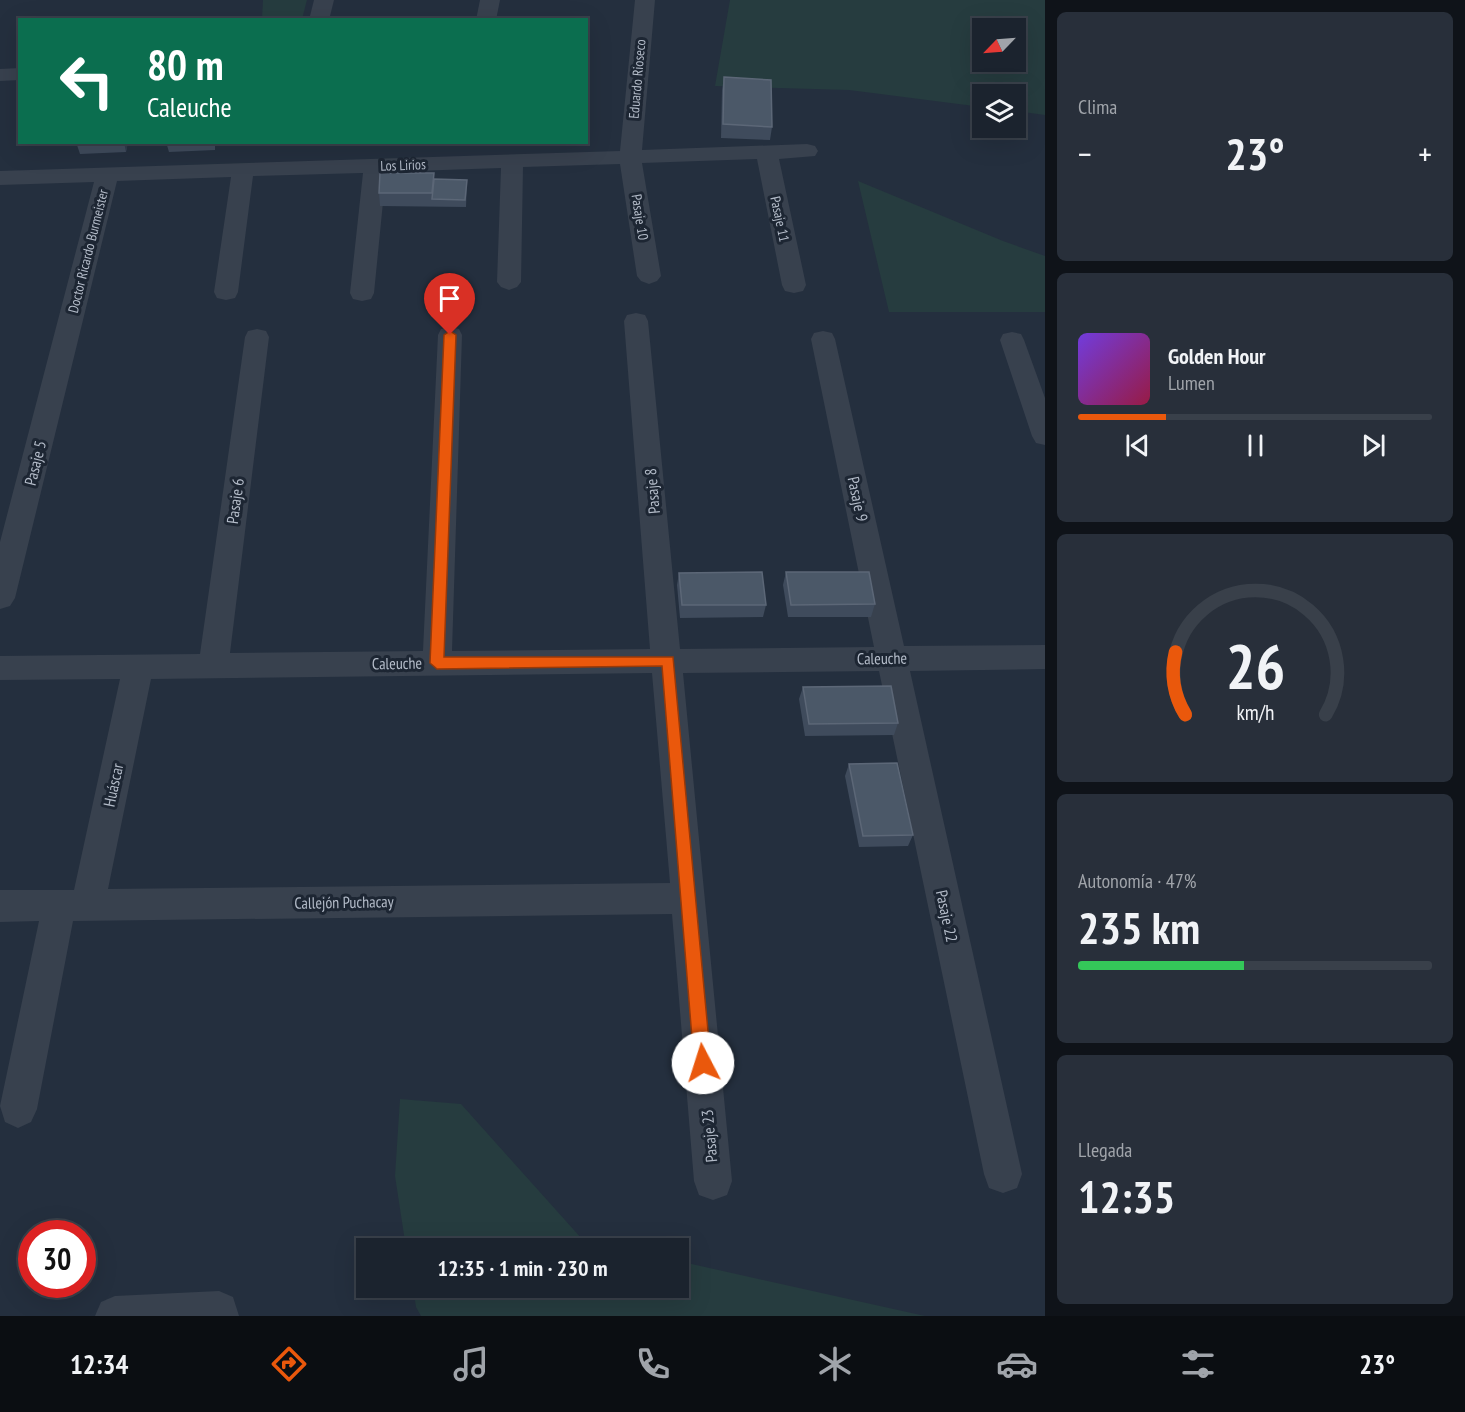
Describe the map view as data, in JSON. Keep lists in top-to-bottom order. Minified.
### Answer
{"streets":{"street":["Eduardo Rioseco","Los Lirios","Pasaje 10","Pasaje 11","Doctor Ricardo Burmeister","Pasaje 5","Pasaje 8","Pasaje 9","Pasaje 6","Caleuche","Huáscar","Callejón Puchacay","Pasaje 22","Pasaje 23"]},"crossings":[["Eduardo Rioseco","Los Lirios"],["Eduardo Rioseco","Pasaje 10"],["Los Lirios","Pasaje 10"],["Los Lirios","Pasaje 11"],["Los Lirios","Doctor Ricardo Burmeister"],["Doctor Ricardo Burmeister","Pasaje 5"],["Pasaje 8","Caleuche"],["Pasaje 8","Pasaje 23"],["Pasaje 9","Caleuche"],["Pasaje 9","Pasaje 22"],["Pasaje 6","Caleuche"],["Caleuche","Huáscar"],["Caleuche","Pasaje 22"],["Caleuche","Pasaje 23"],["Huáscar","Callejón Puchacay"],["Callejón Puchacay","Pasaje 23"]],"north":"bottom left","page":{"tile":["Clima",["Autonomía · 47%","235 km"],["Llegada","12:35"]],"turn":["80 m","Caleuche"],"heat":["−","23°","+"],"song":["Golden Hour","Lumen"],"limit":"30","trip":"12:35 · 1 min · 230 m","tabs":["12:34","23°"],"gauge":["26","km/h"]}}
